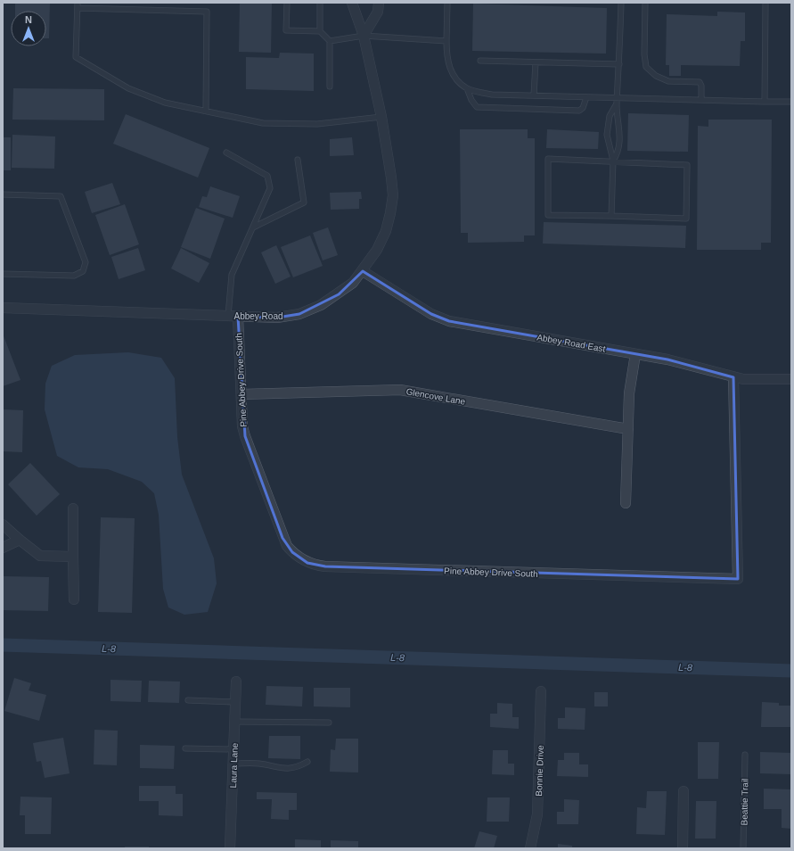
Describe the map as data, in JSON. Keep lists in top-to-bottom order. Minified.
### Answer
{"streets":{"street":["Abbey Road","Abbey Road East","Pine Abbey Drive South","Glencove Lane","Laura Lane","Bonnie Drive"],"lane":["Beattie Trail"]},"crossings":[["Abbey Road","Abbey Road East"],["Abbey Road","Pine Abbey Drive South"],["Abbey Road East","Pine Abbey Drive South"],["Pine Abbey Drive South","Glencove Lane"]],"water":["L-8"],"north":"top"}
